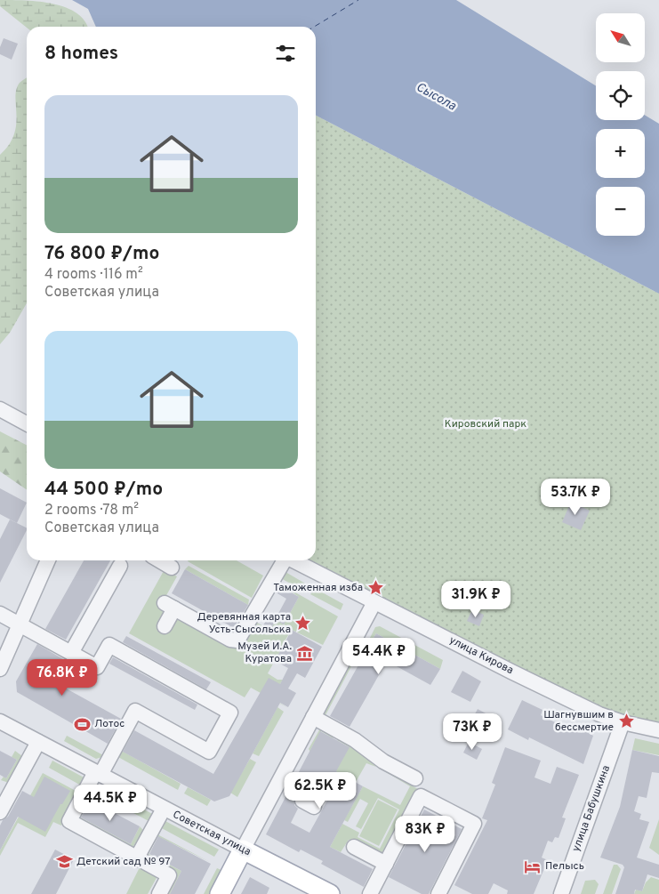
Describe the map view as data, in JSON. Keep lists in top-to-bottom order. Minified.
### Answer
{"streets":{"main road":["Советская улица"],"street":["улица Кирова","улица Бабушкина"]},"crossings":[["улица Кирова","улица Бабушкина"]],"water":["Сысола"],"parks":["Кировский парк"],"places":{"place":["Таможенная изба","Деревянная карта Усть-Сысольска","Шагнувшим в бессмертие"],"museum":["Музей И.А. Куратова"],"sports":["Лотос"],"school or university":["Детский сад № 97"],"hotel":["Пелысь"]},"north":"top left","page":{"map_buttons":["+","−"],"heading":"8 homes","list":[{"name":"76 800 ₽/mo","note":"4 rooms · 116 m² · Советская улица"},{"name":"44 500 ₽/mo","note":"2 rooms · 78 m² · Советская улица"}],"price":["53.7K ₽","31.9K ₽","54.4K ₽","76.8K ₽","73K ₽","62.5K ₽","44.5K ₽","83K ₽"]}}
